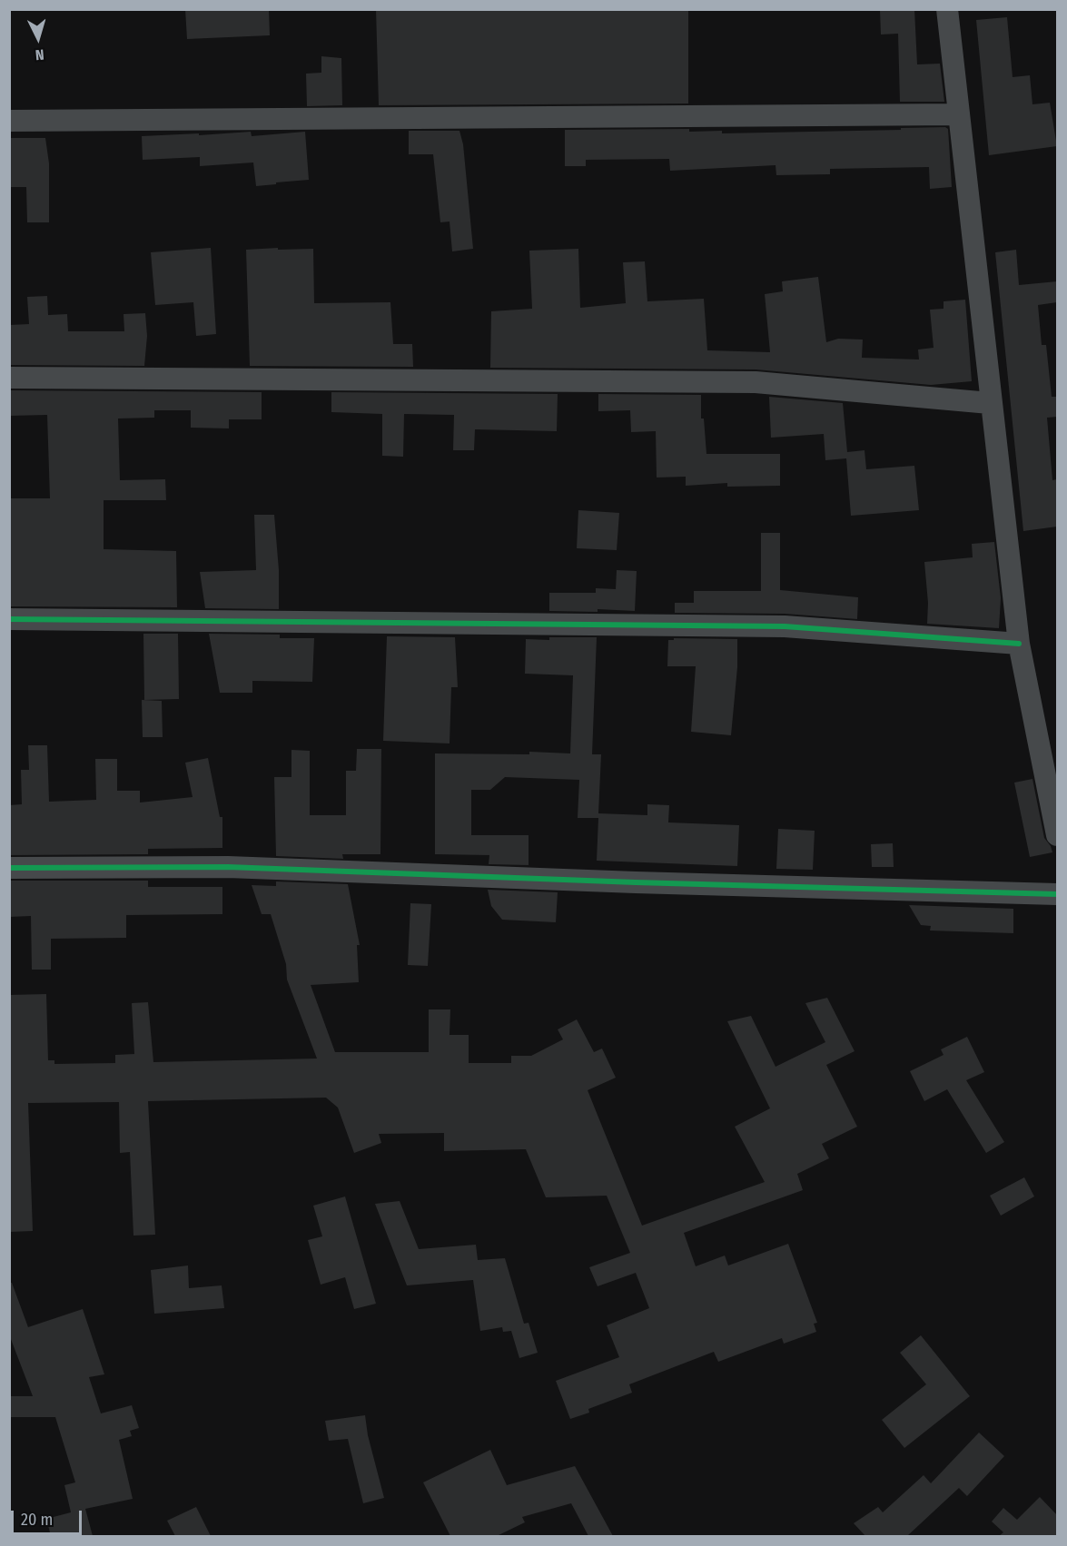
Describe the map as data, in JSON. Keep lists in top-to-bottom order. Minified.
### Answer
{"scale_bar":"20 m","north":"bottom"}
